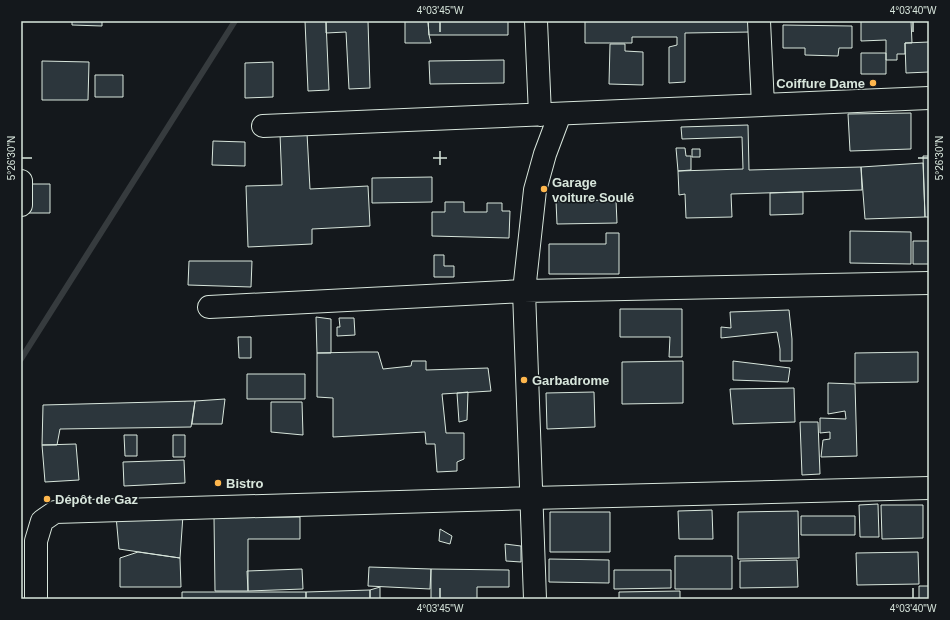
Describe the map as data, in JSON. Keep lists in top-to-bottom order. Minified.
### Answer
{"places":["Coiffure Dame","Garage voiture Soulé","Garbadrome","Bistro","Dépôt de Gaz"],"coordinates":["4°03'45\"W","4°03'40\"W","5°26'30\"N"]}
